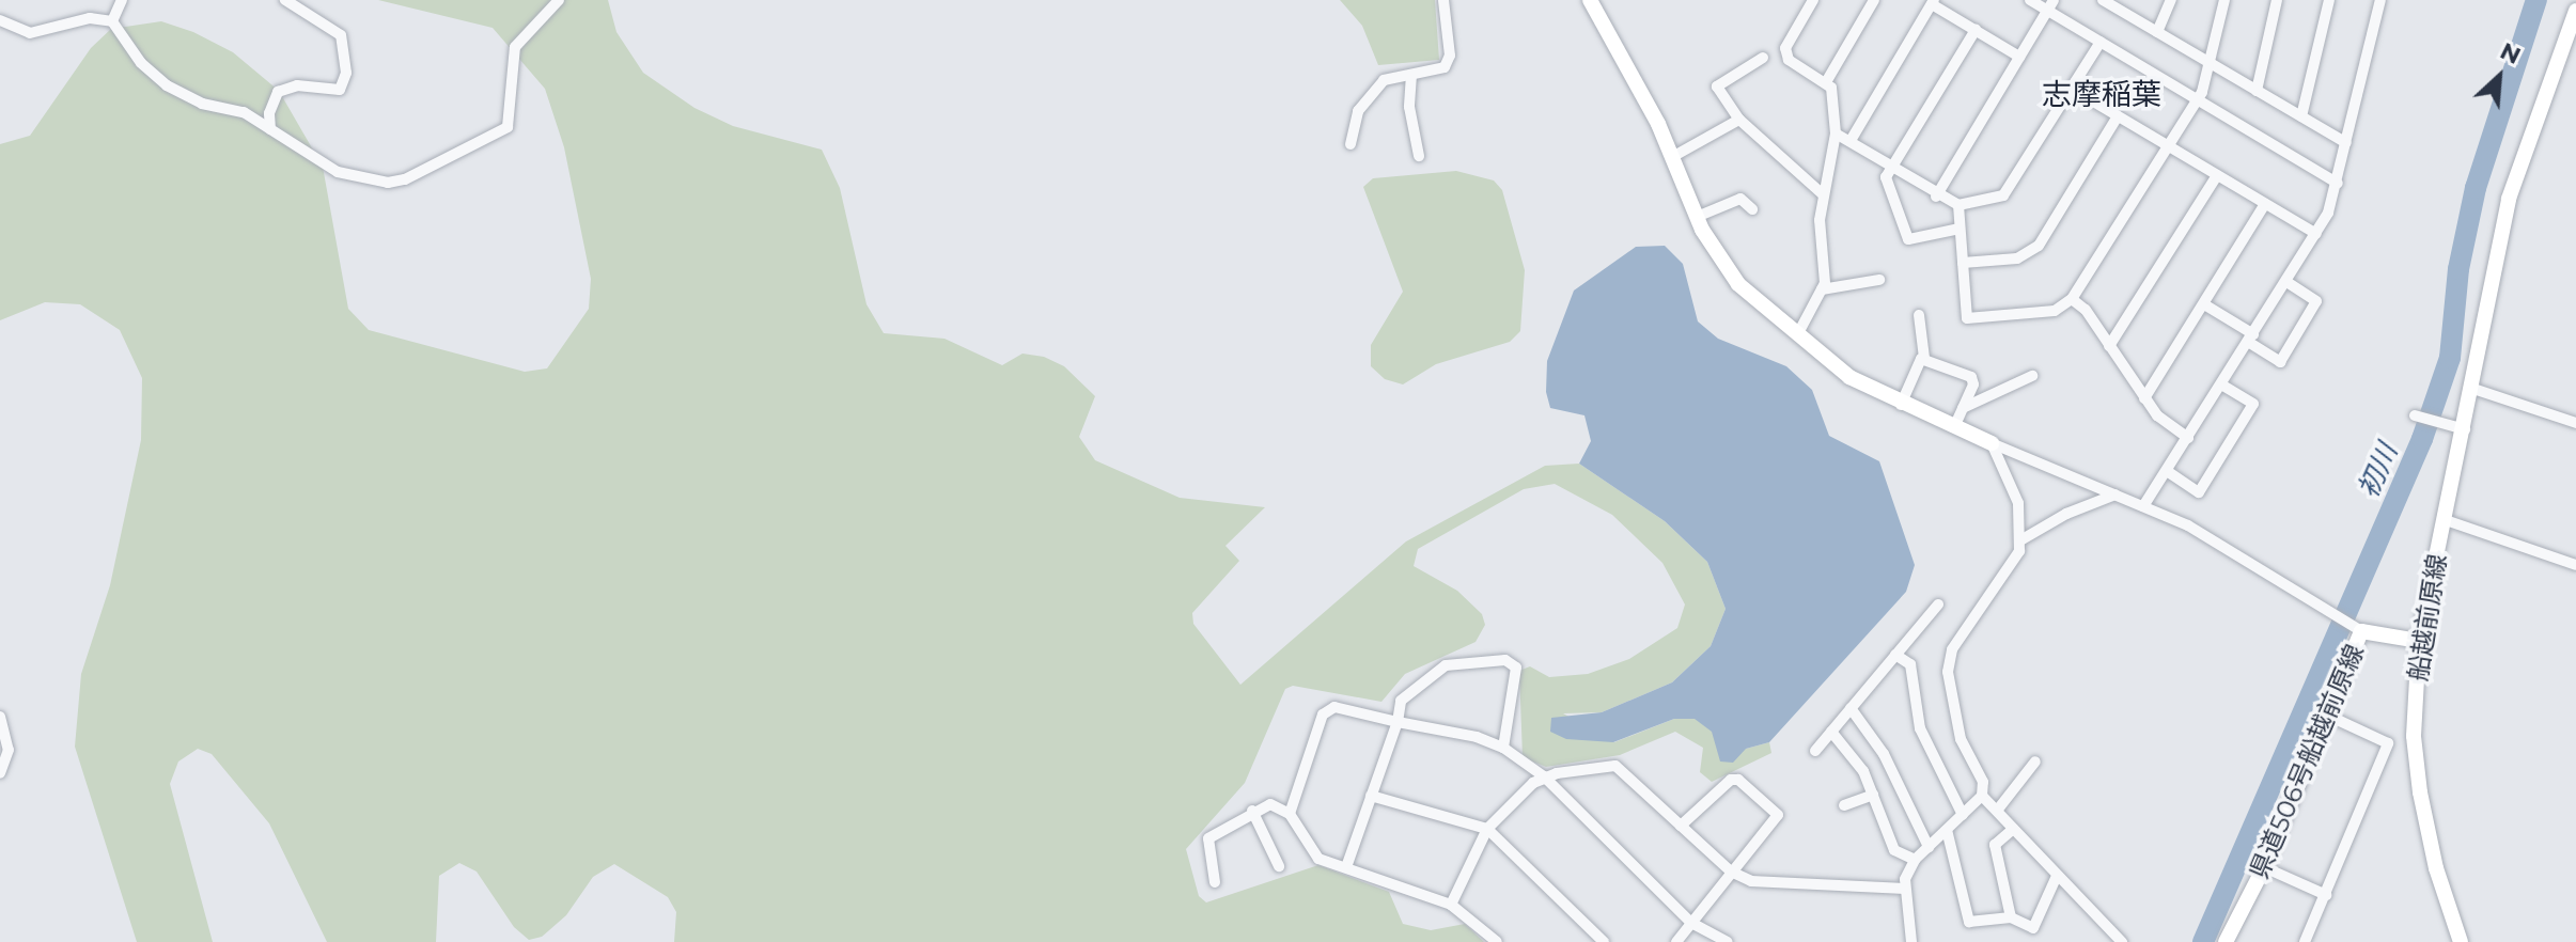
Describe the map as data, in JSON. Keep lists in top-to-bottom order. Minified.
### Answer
{"streets":{"main road":["船越前原線","県道506号船越前原線"]},"crossings":[["船越前原線","県道506号船越前原線"]],"districts":["志摩稲葉"],"water":["初川"],"north":"top right"}
